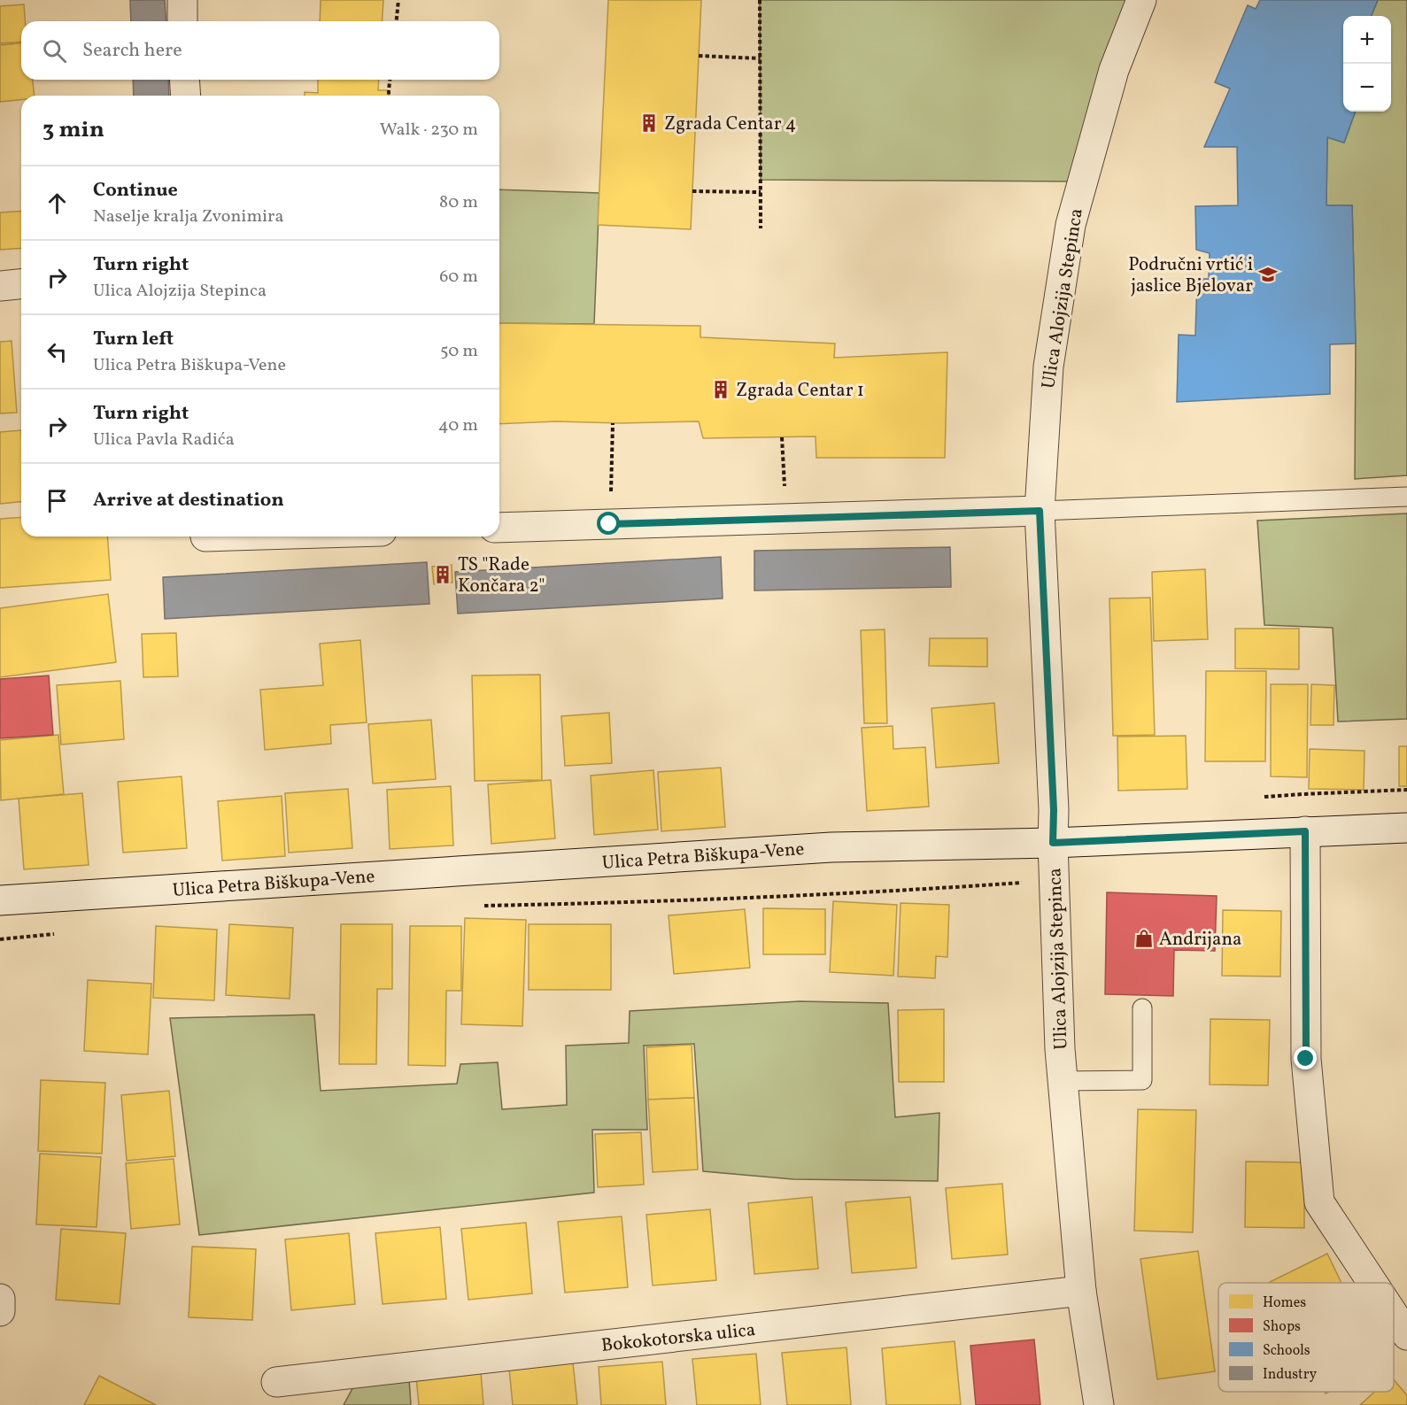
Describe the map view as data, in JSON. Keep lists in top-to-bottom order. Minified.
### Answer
{"streets":{"street":["Ulica Alojzija Stepinca","Ulica Petra Biškupa-Vene","Bokokotorska ulica"]},"crossings":[["Ulica Alojzija Stepinca","Ulica Petra Biškupa-Vene"],["Ulica Alojzija Stepinca","Bokokotorska ulica"]],"places":{"building":["Zgrada Centar 4","Zgrada Centar 1","TS \"Rade Končara 2\""],"school or university":["Područni vrtić i jaslice Bjelovar"],"shop":["Andrijana"]},"legend":["Homes","Shops","Schools","Industry"],"page":{"map_buttons":["+","−"],"search":"Search here","heading":["3 min","Walk · 230 m"],"list":[["Continue","Naselje kralja Zvonimira","80 m"],["Turn right","Ulica Alojzija Stepinca","60 m"],["Turn left","Ulica Petra Biškupa-Vene","50 m"],["Turn right","Ulica Pavla Radića","40 m"],"Arrive at destination"]}}
